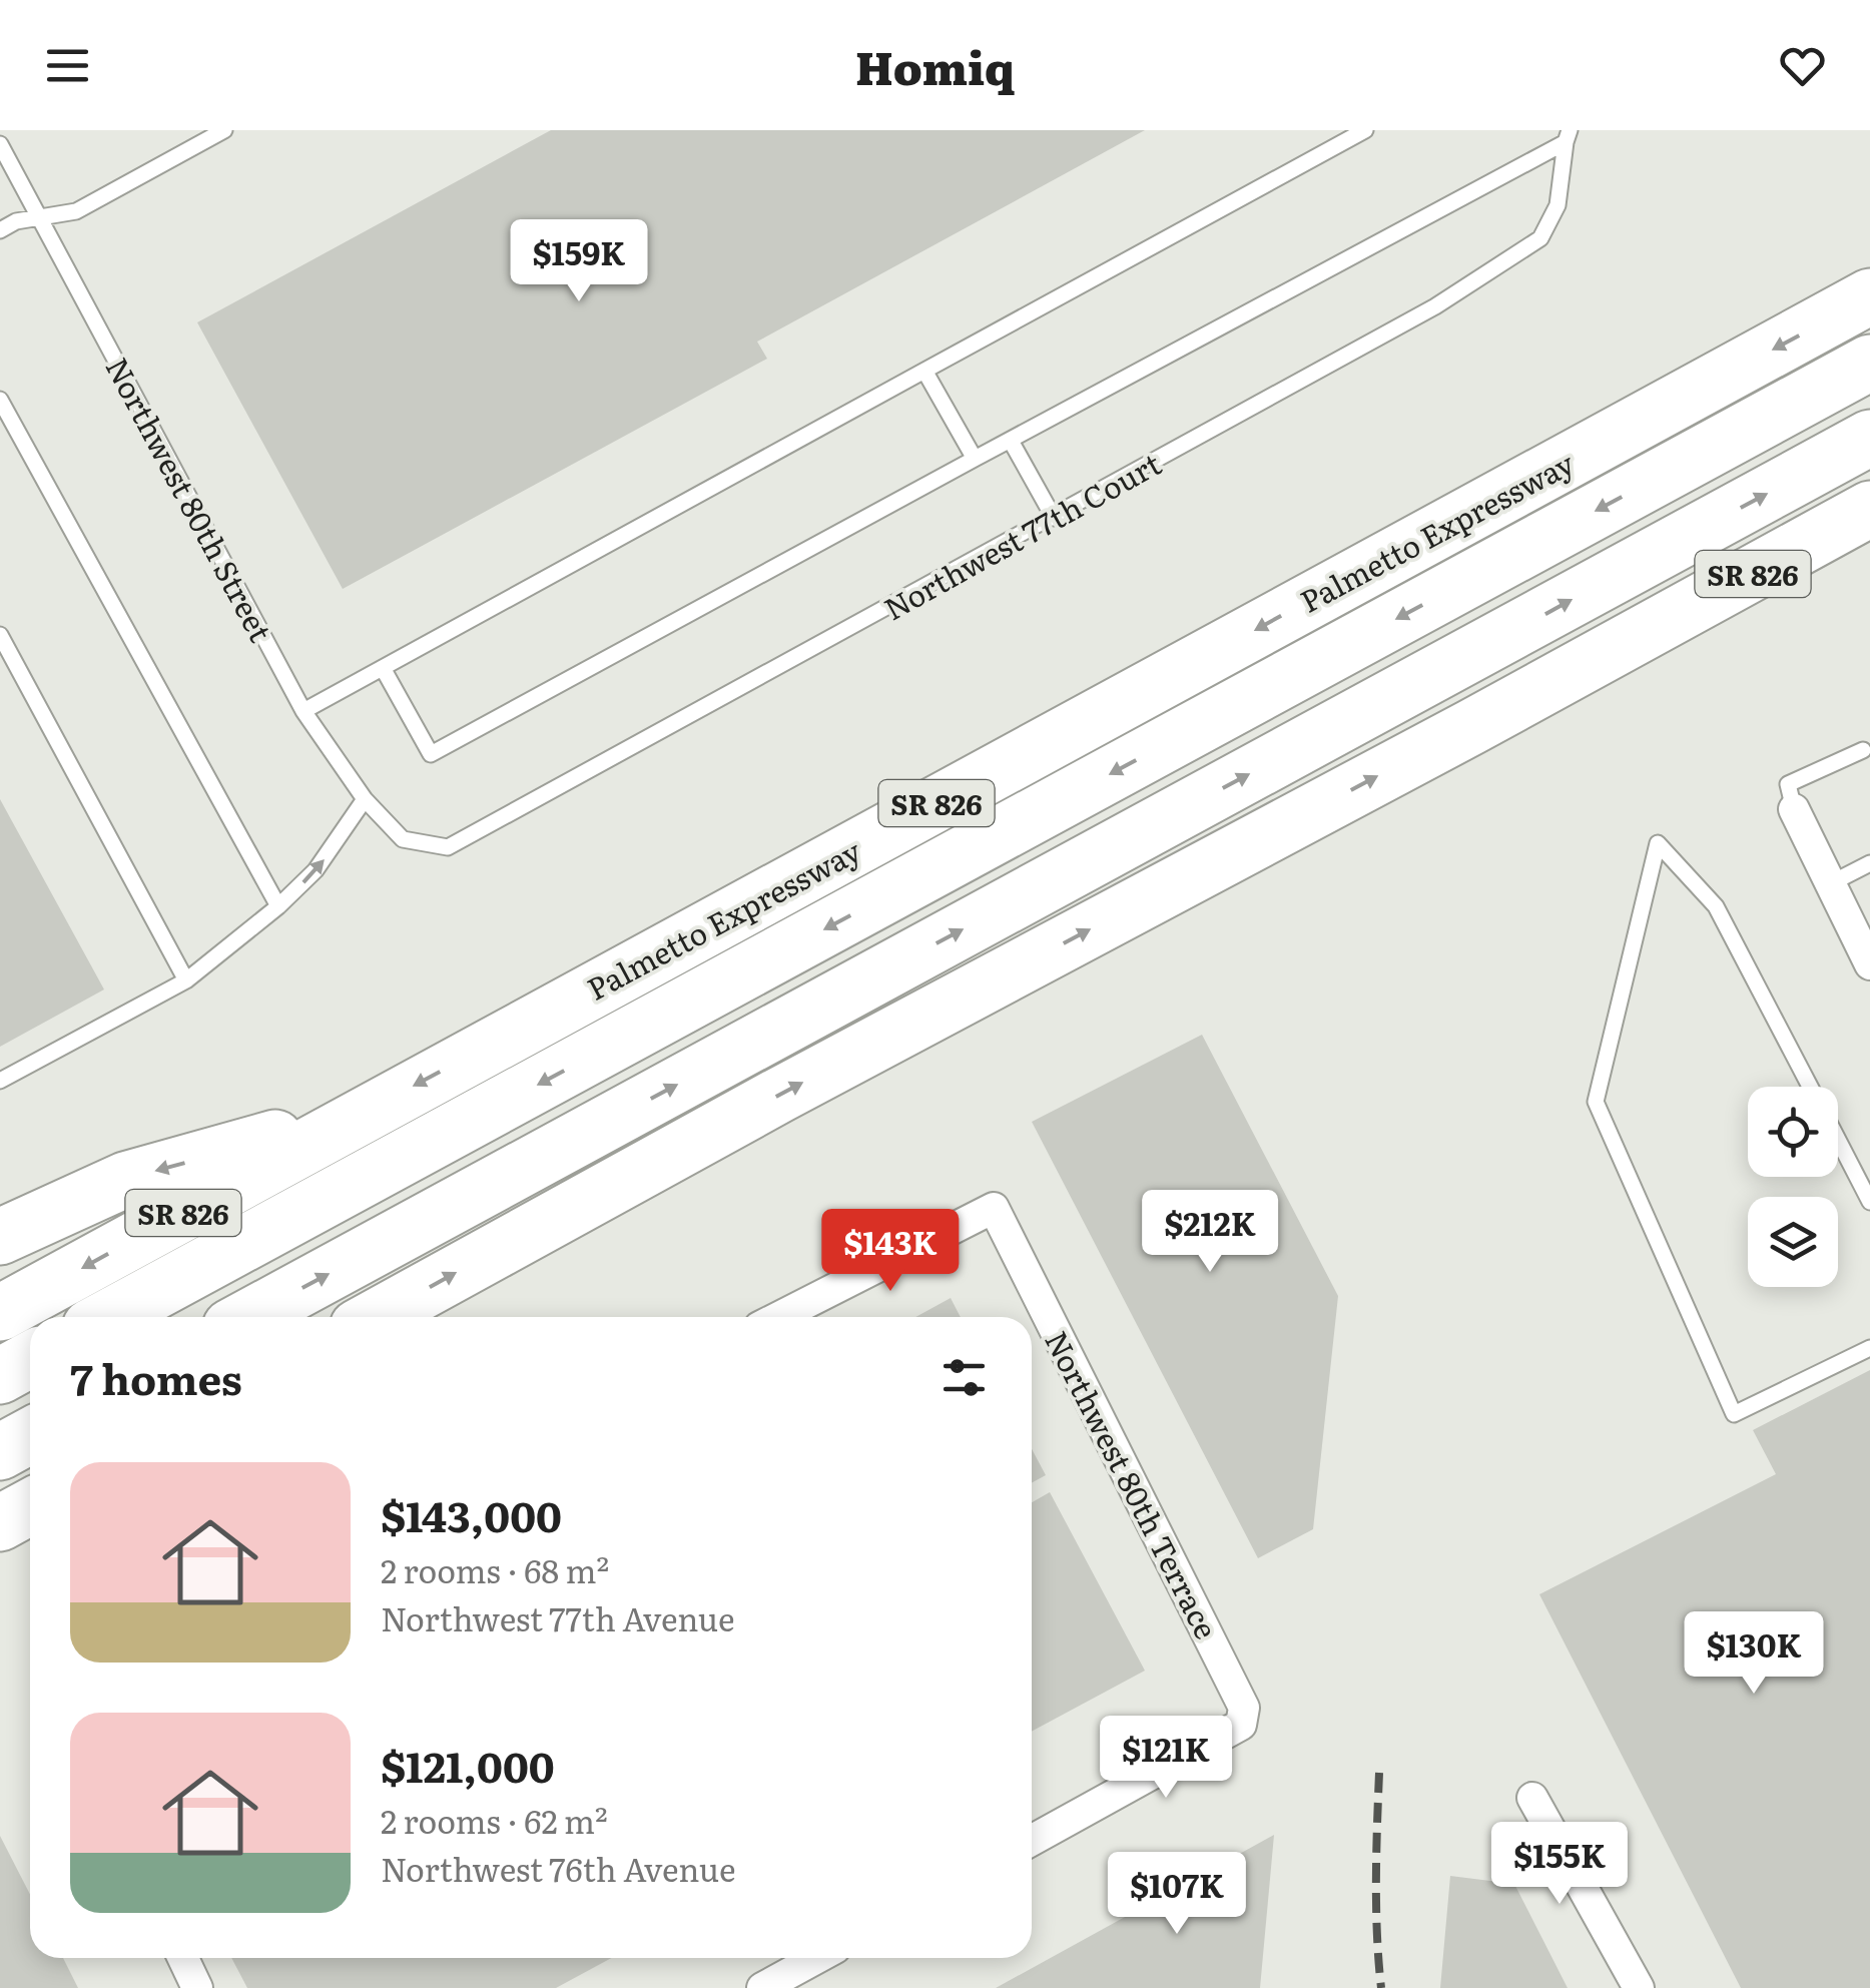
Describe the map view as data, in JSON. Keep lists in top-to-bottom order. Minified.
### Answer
{"streets":{"highway":["Palmetto Expressway","SR 826"],"street":["Northwest 80th Terrace"],"lane":["Northwest 80th Street","Northwest 77th Court"]},"crossings":[["Northwest 80th Street","Northwest 77th Court"]],"page":{"header":"Homiq","price":["$159K","$212K","$143K","$130K","$121K","$155K","$107K"],"heading":"7 homes","list":[{"name":"$143,000","note":"2 rooms · 68 m² · Northwest 77th Avenue"},{"name":"$121,000","note":"2 rooms · 62 m² · Northwest 76th Avenue"}]}}
